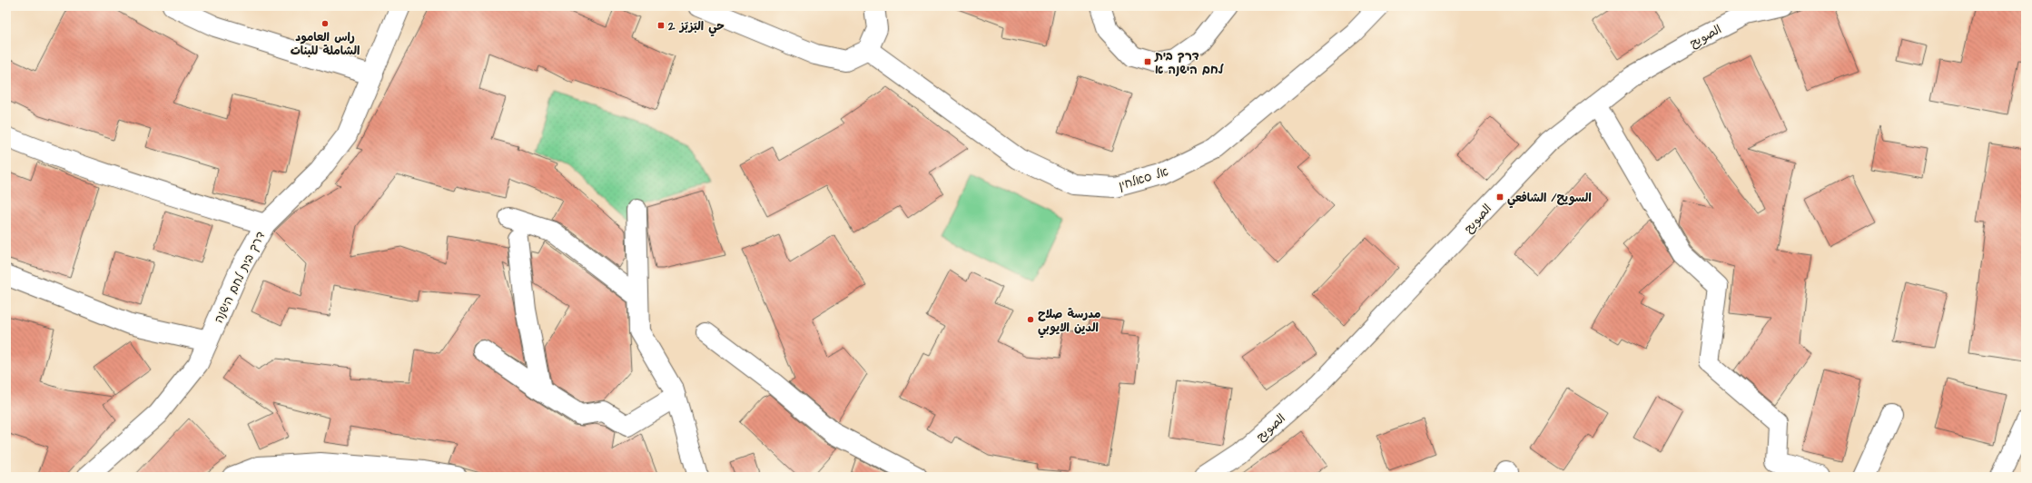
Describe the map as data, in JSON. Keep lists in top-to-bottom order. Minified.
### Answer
{"streets":{"street":["الصويح","אל סאלחין","דרך בית לחם הישנה"]},"places":{"other":["راس العامود الشاملة للبنات","مدرسة صلاح الدين الايوبي"],"transit":["حي البَزبَز 2","דרך בית לחם הישנה א","السويح/ الشافعي"]}}
